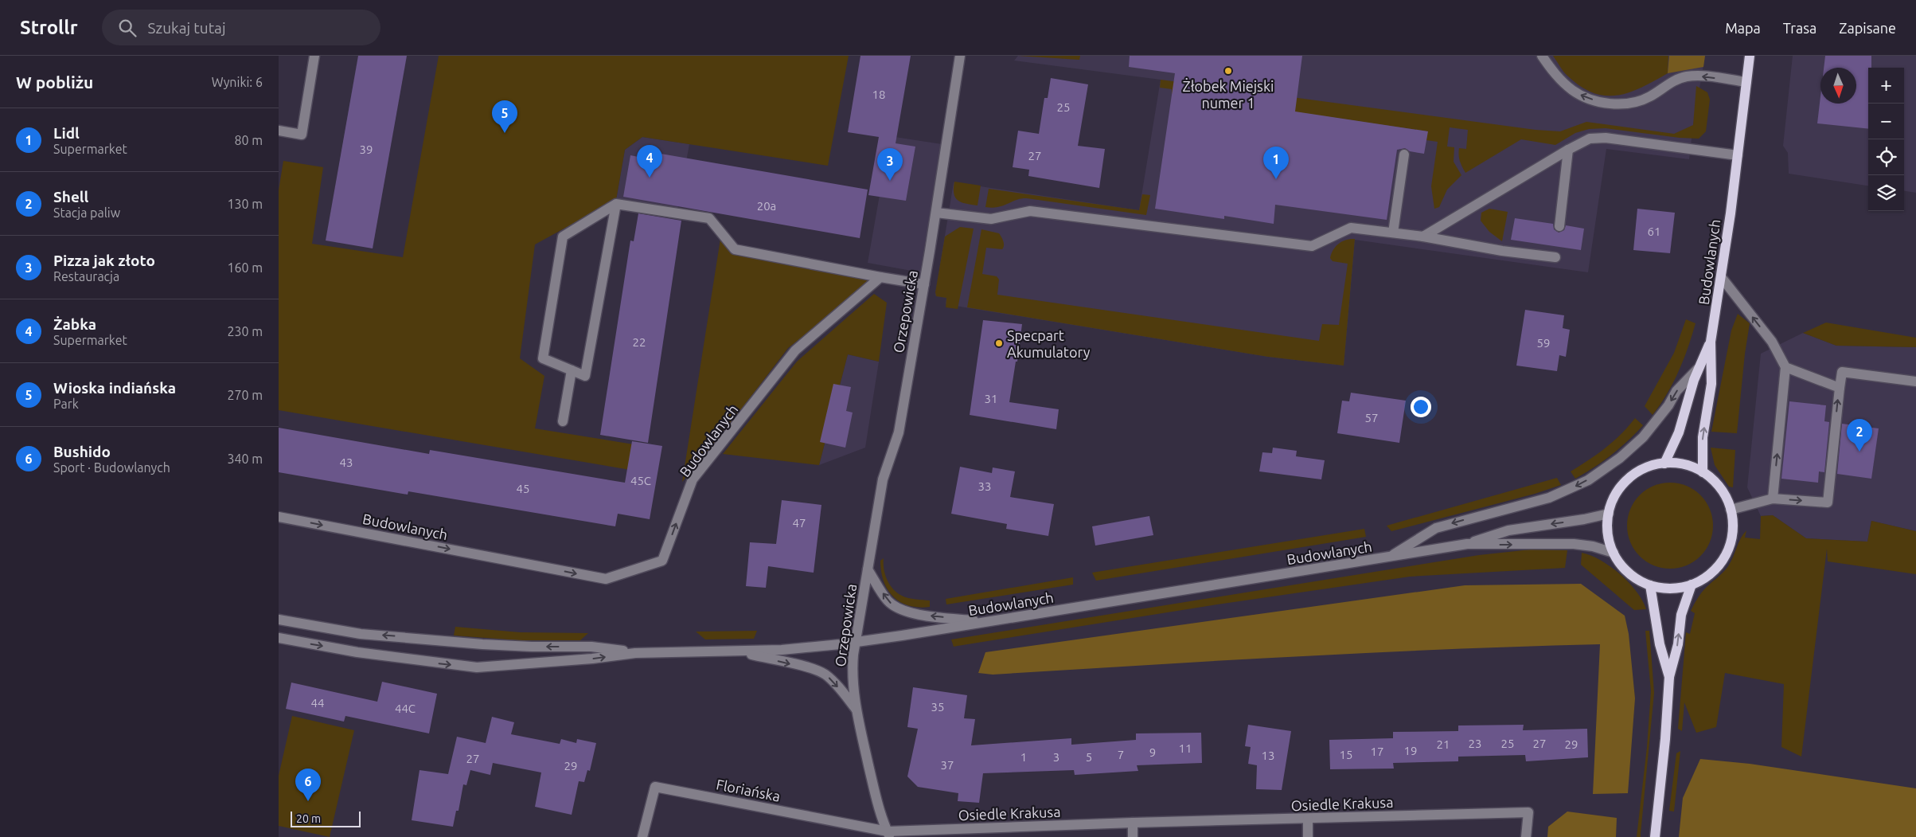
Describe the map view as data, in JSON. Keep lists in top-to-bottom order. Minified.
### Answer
{"streets":{"main road":["Budowlanych"],"street":["Orzepowicka","Floriańska","Osiedle Krakusa"]},"crossings":[["Budowlanych","Orzepowicka"],["Orzepowicka","Floriańska"],["Orzepowicka","Osiedle Krakusa"],["Floriańska","Osiedle Krakusa"]],"places":["Żłobek Miejski numer 1","Specpart Akumulatory"],"house_numbers":["18","25","39","27","20a","61","22","59","31","57","43","45C","33","45","47","44","35","44C","23","25","27","21","29","11","19","17","9","7","15","13","1","3","5","27","37","29"],"scale_bar":"20 m","north":"bottom","page":{"header":"Strollr","search":"Szukaj tutaj","nav":["Mapa","Trasa","Zapisane"],"heading":["W pobliżu","Wyniki: 6"],"map_buttons":["+","−"],"pins":["5","4","1","3","2","6"],"list":[{"mark":"1","name":"Lidl","note":"Supermarket","value":"80 m"},{"mark":"2","name":"Shell","note":"Stacja paliw","value":"130 m"},{"mark":"3","name":"Pizza jak złoto","note":"Restauracja","value":"160 m"},{"mark":"4","name":"Żabka","note":"Supermarket","value":"230 m"},{"mark":"5","name":"Wioska indiańska","note":"Park","value":"270 m"},{"mark":"6","name":"Bushido","note":"Sport · Budowlanych","value":"340 m"}],"scale":"20 m"}}
